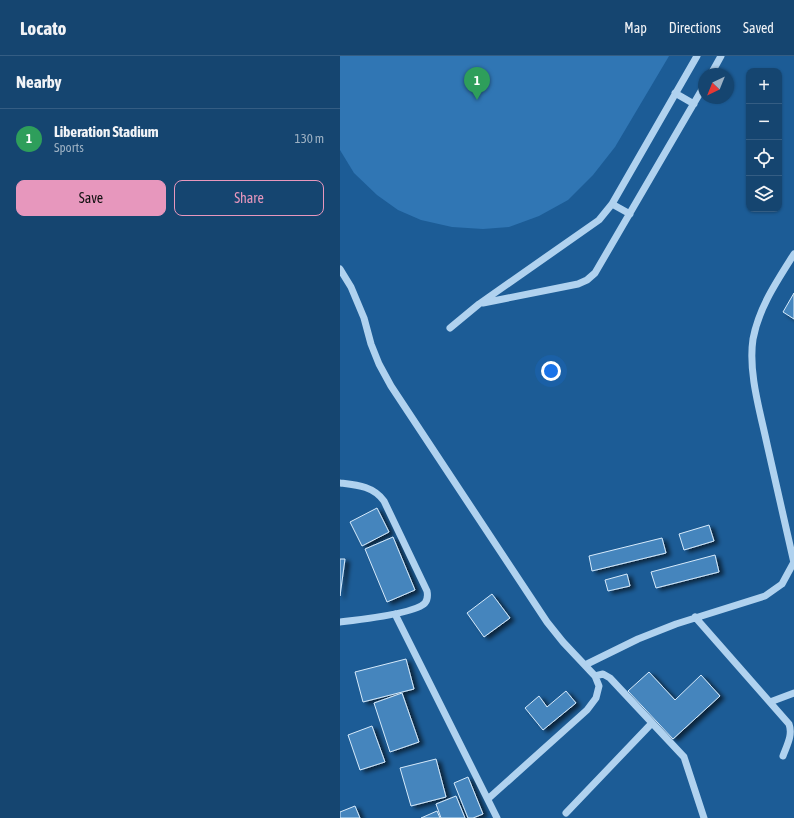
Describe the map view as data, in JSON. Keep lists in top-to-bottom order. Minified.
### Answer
{"north":"bottom left","page":{"header":"Locato","nav":["Map","Directions","Saved"],"heading":"Nearby","pins":"1","map_buttons":["+","−"],"list":[{"mark":"1","name":"Liberation Stadium","note":"Sports","value":"130 m"}],"buttons":["Save","Share"]}}
